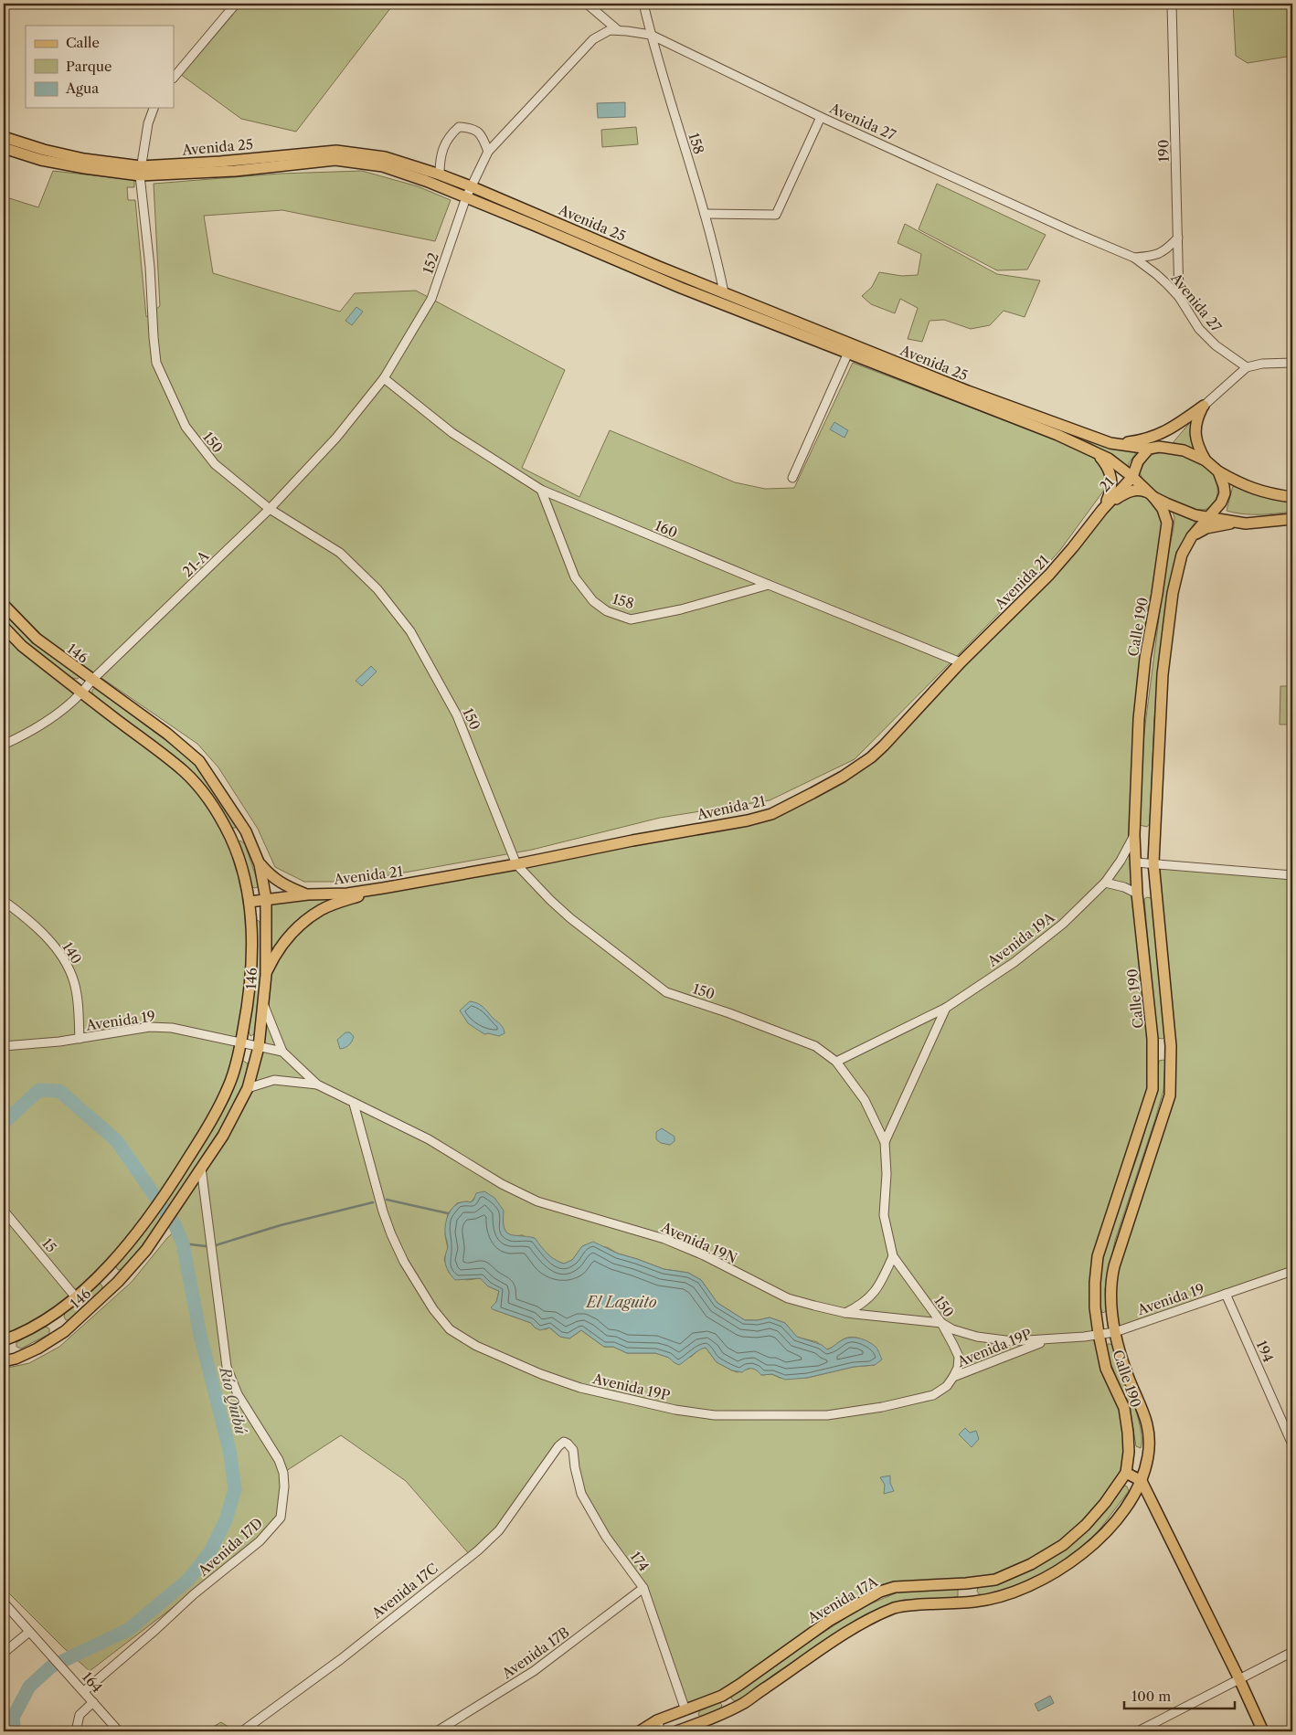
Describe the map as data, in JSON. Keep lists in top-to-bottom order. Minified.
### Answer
{"streets":{"main road":["Avenida 25","21","Avenida 21","Calle 190","146","Avenida 17A"],"street":["Avenida 27","158","190","152","150","160","21-A","Avenida 19A","140","Avenida 19","Avenida 19N","15","Avenida 19P","194","Avenida 17D","174","Avenida 17C","Avenida 17B","164"]},"crossings":[["Avenida 27","158"],["Avenida 27","190"],["Avenida 27","152"],["158","Avenida 25"],["158","160"],["Avenida 25","152"],["Avenida 25","150"],["Avenida 25","21"],["Avenida 25","Calle 190"],["152","160"],["152","21-A"],["150","21-A"],["150","Avenida 21"],["150","Avenida 19A"],["150","Avenida 19N"],["150","Avenida 19P"],["21","Avenida 21"],["21","Calle 190"],["160","21-A"],["160","Avenida 21"],["21-A","146"],["Avenida 21","146"],["Calle 190","Avenida 19A"],["Calle 190","Avenida 19"],["Calle 190","Avenida 17A"],["146","Avenida 19"],["146","15"],["146","Avenida 17D"],["140","Avenida 19"],["Avenida 19","Avenida 19N"],["Avenida 19","Avenida 19P"],["Avenida 19","194"],["Avenida 19N","Avenida 19P"],["Avenida 17D","164"],["174","Avenida 17C"],["174","Avenida 17A"],["174","Avenida 17B"]],"water":["El Laguito","Río Quibú"],"legend":["Calle","Parque","Agua"],"scale_bar":"100 m"}
